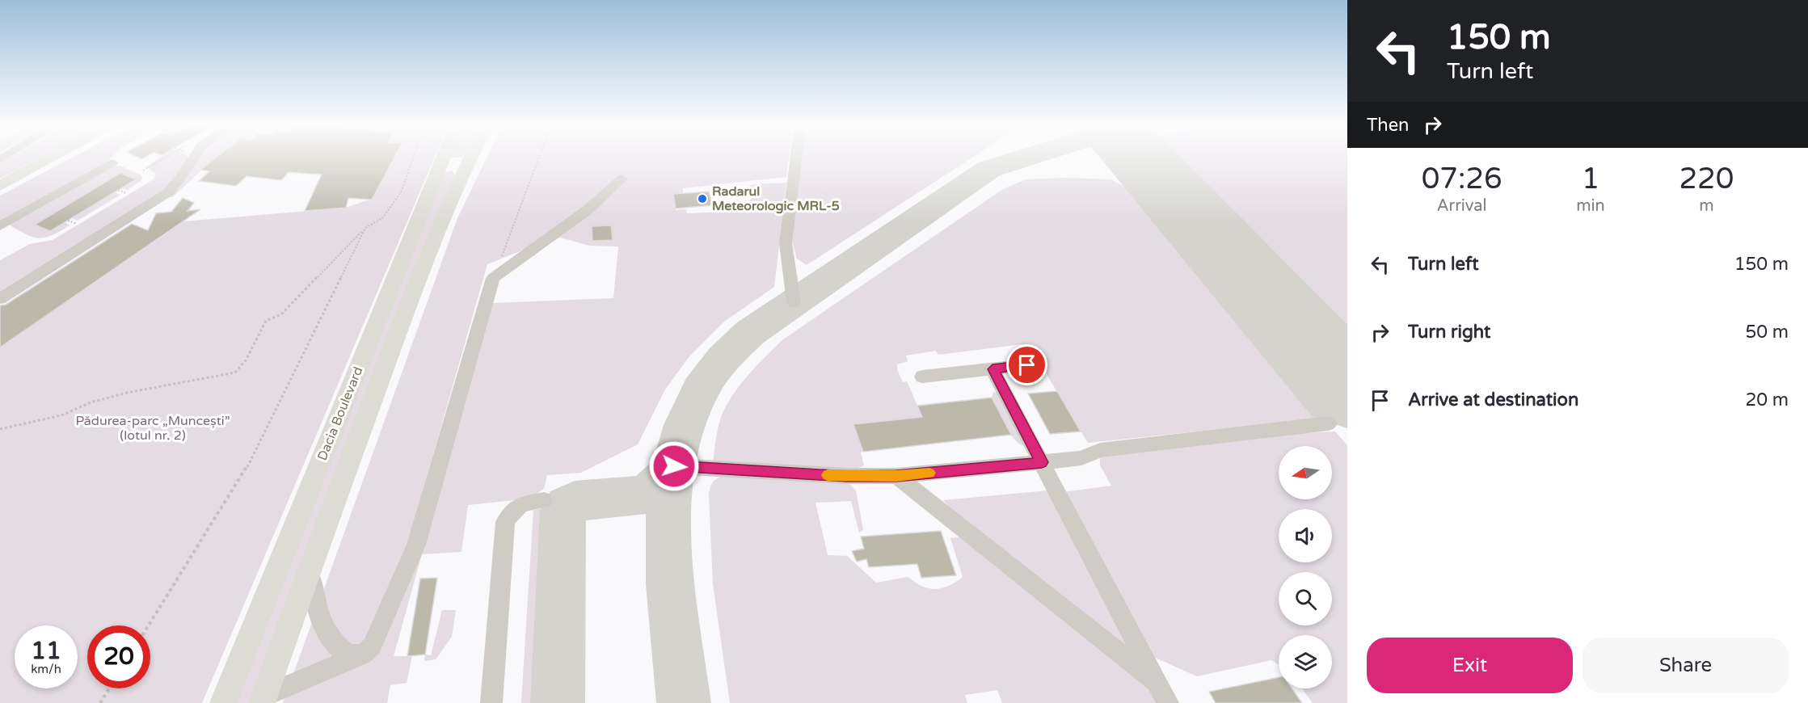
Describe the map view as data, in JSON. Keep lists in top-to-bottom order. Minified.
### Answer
{"streets":{"main road":["Dacia Boulevard"]},"parks":["Pădurea-parc „Muncești” (lotul nr. 2)"],"places":["Radarul Meteorologic MRL-5"],"north":"left","page":{"turn":["150 m","Turn left"],"then":"Then","eta":["07:26","Arrival","1","min","220","m"],"list":[{"name":"Turn left","value":"150 m"},{"name":"Turn right","value":"50 m"},{"name":"Arrive at destination","value":"20 m"}],"speed":"11 km/h","limit":"20","buttons":["Exit","Share"]}}
